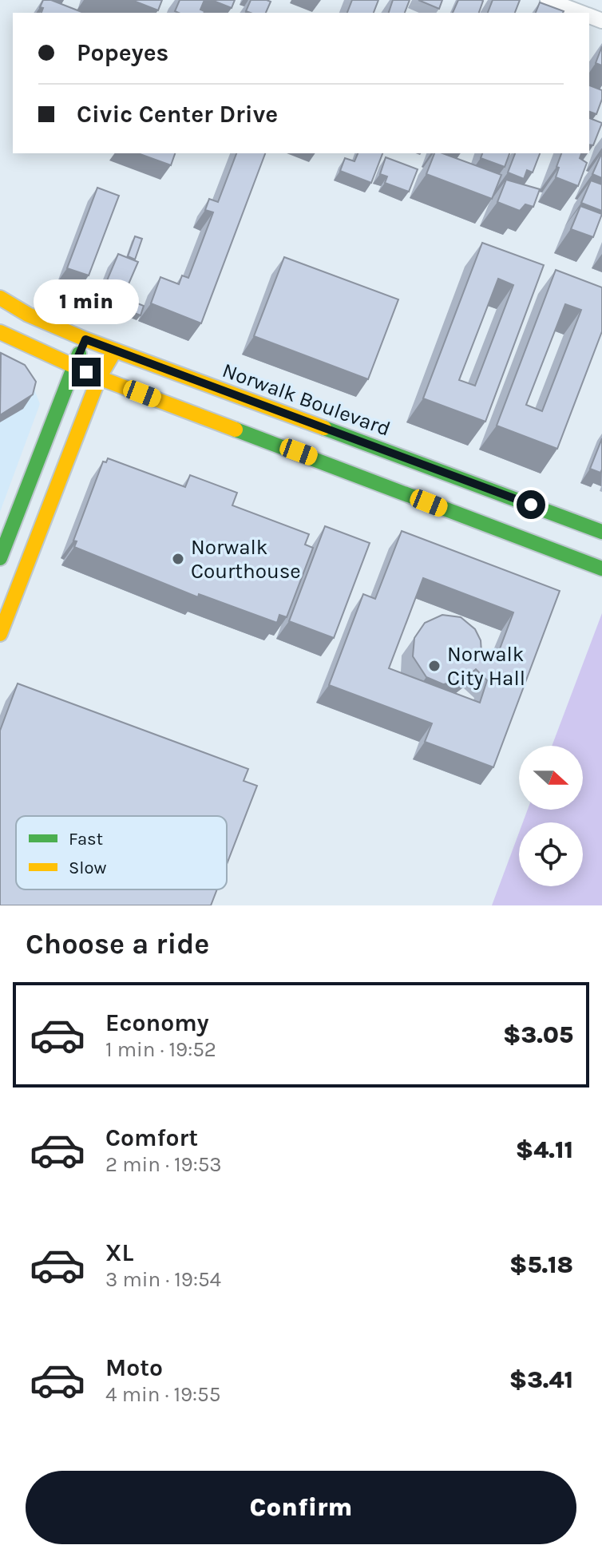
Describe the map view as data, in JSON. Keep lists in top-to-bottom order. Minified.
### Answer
{"streets":{"main road":["Norwalk Boulevard"]},"places":["Norwalk Courthouse","Norwalk City Hall"],"legend":["Fast","Slow"],"north":"right","page":{"banner":["Popeyes","Civic Center Drive"],"bubble":"1 min","heading":"Choose a ride","list":[{"name":"Economy","note":"1 min · 19:52","value":"$3.05"},{"name":"Comfort","note":"2 min · 19:53","value":"$4.11"},{"name":"XL","note":"3 min · 19:54","value":"$5.18"},{"name":"Moto","note":"4 min · 19:55","value":"$3.41"}],"buttons":"Confirm"}}
